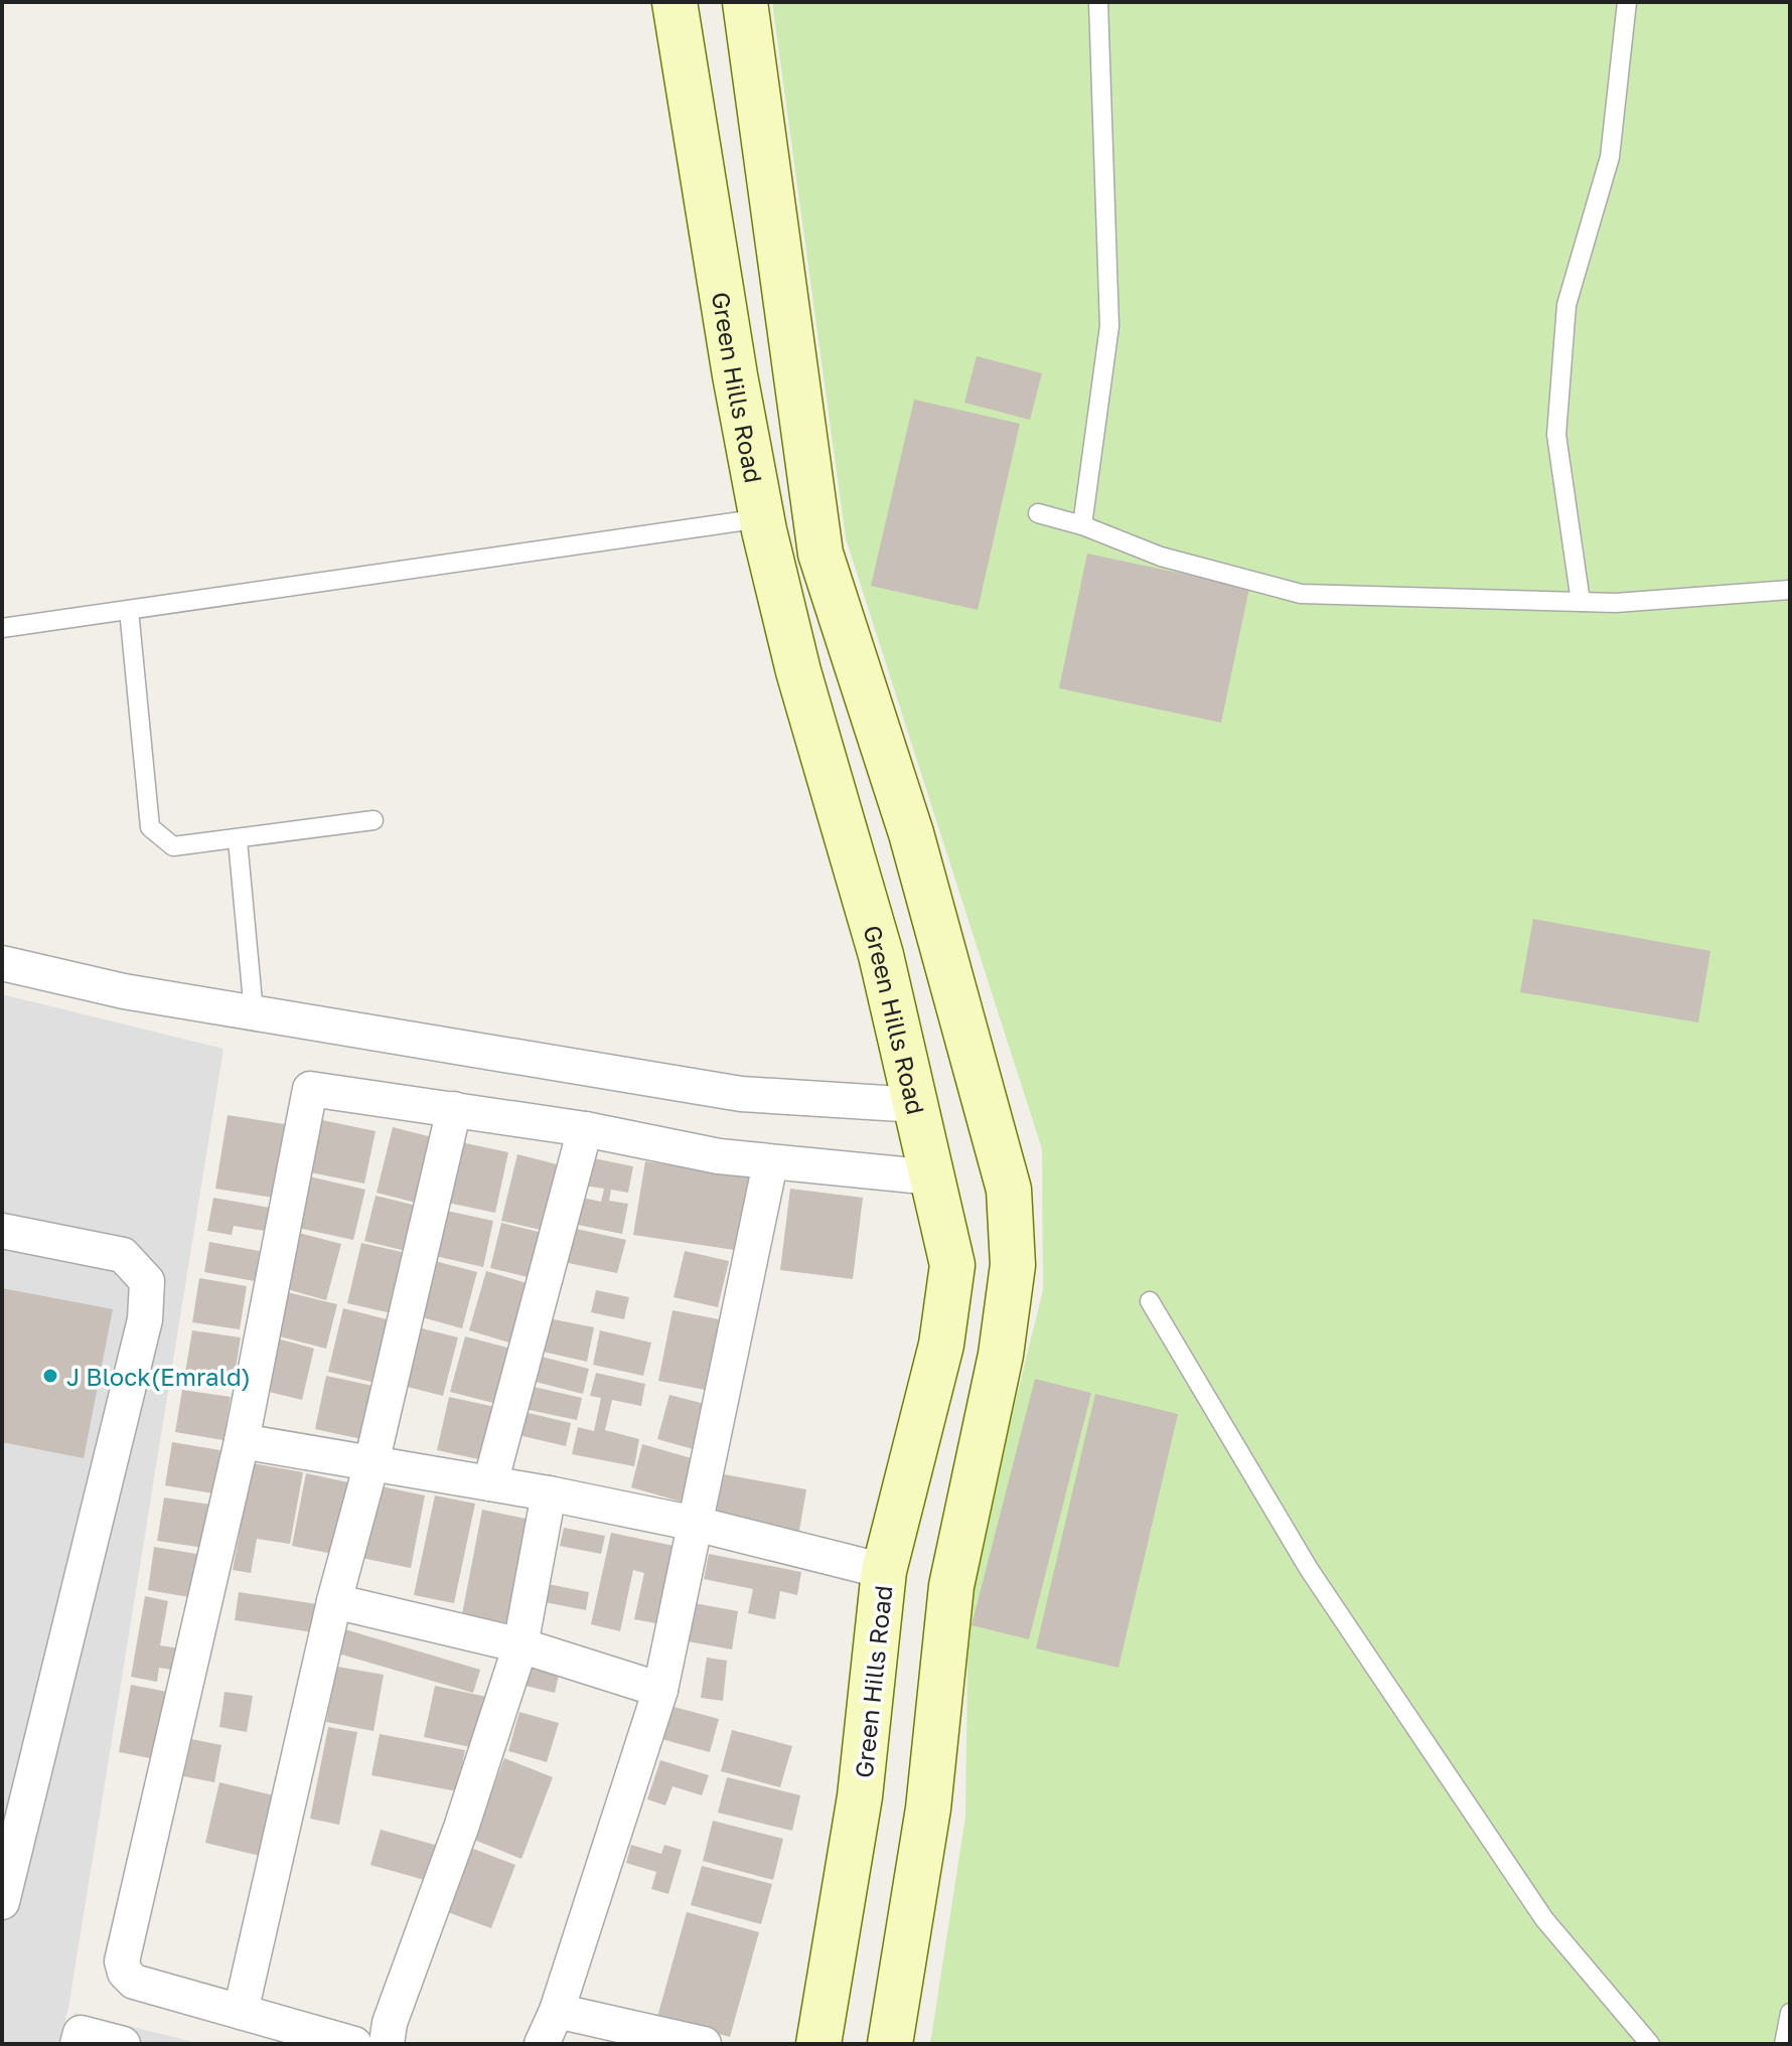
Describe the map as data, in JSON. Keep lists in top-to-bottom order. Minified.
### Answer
{"streets":{"street":["Green Hills Road"]},"places":["J Block(Emrald)"]}
